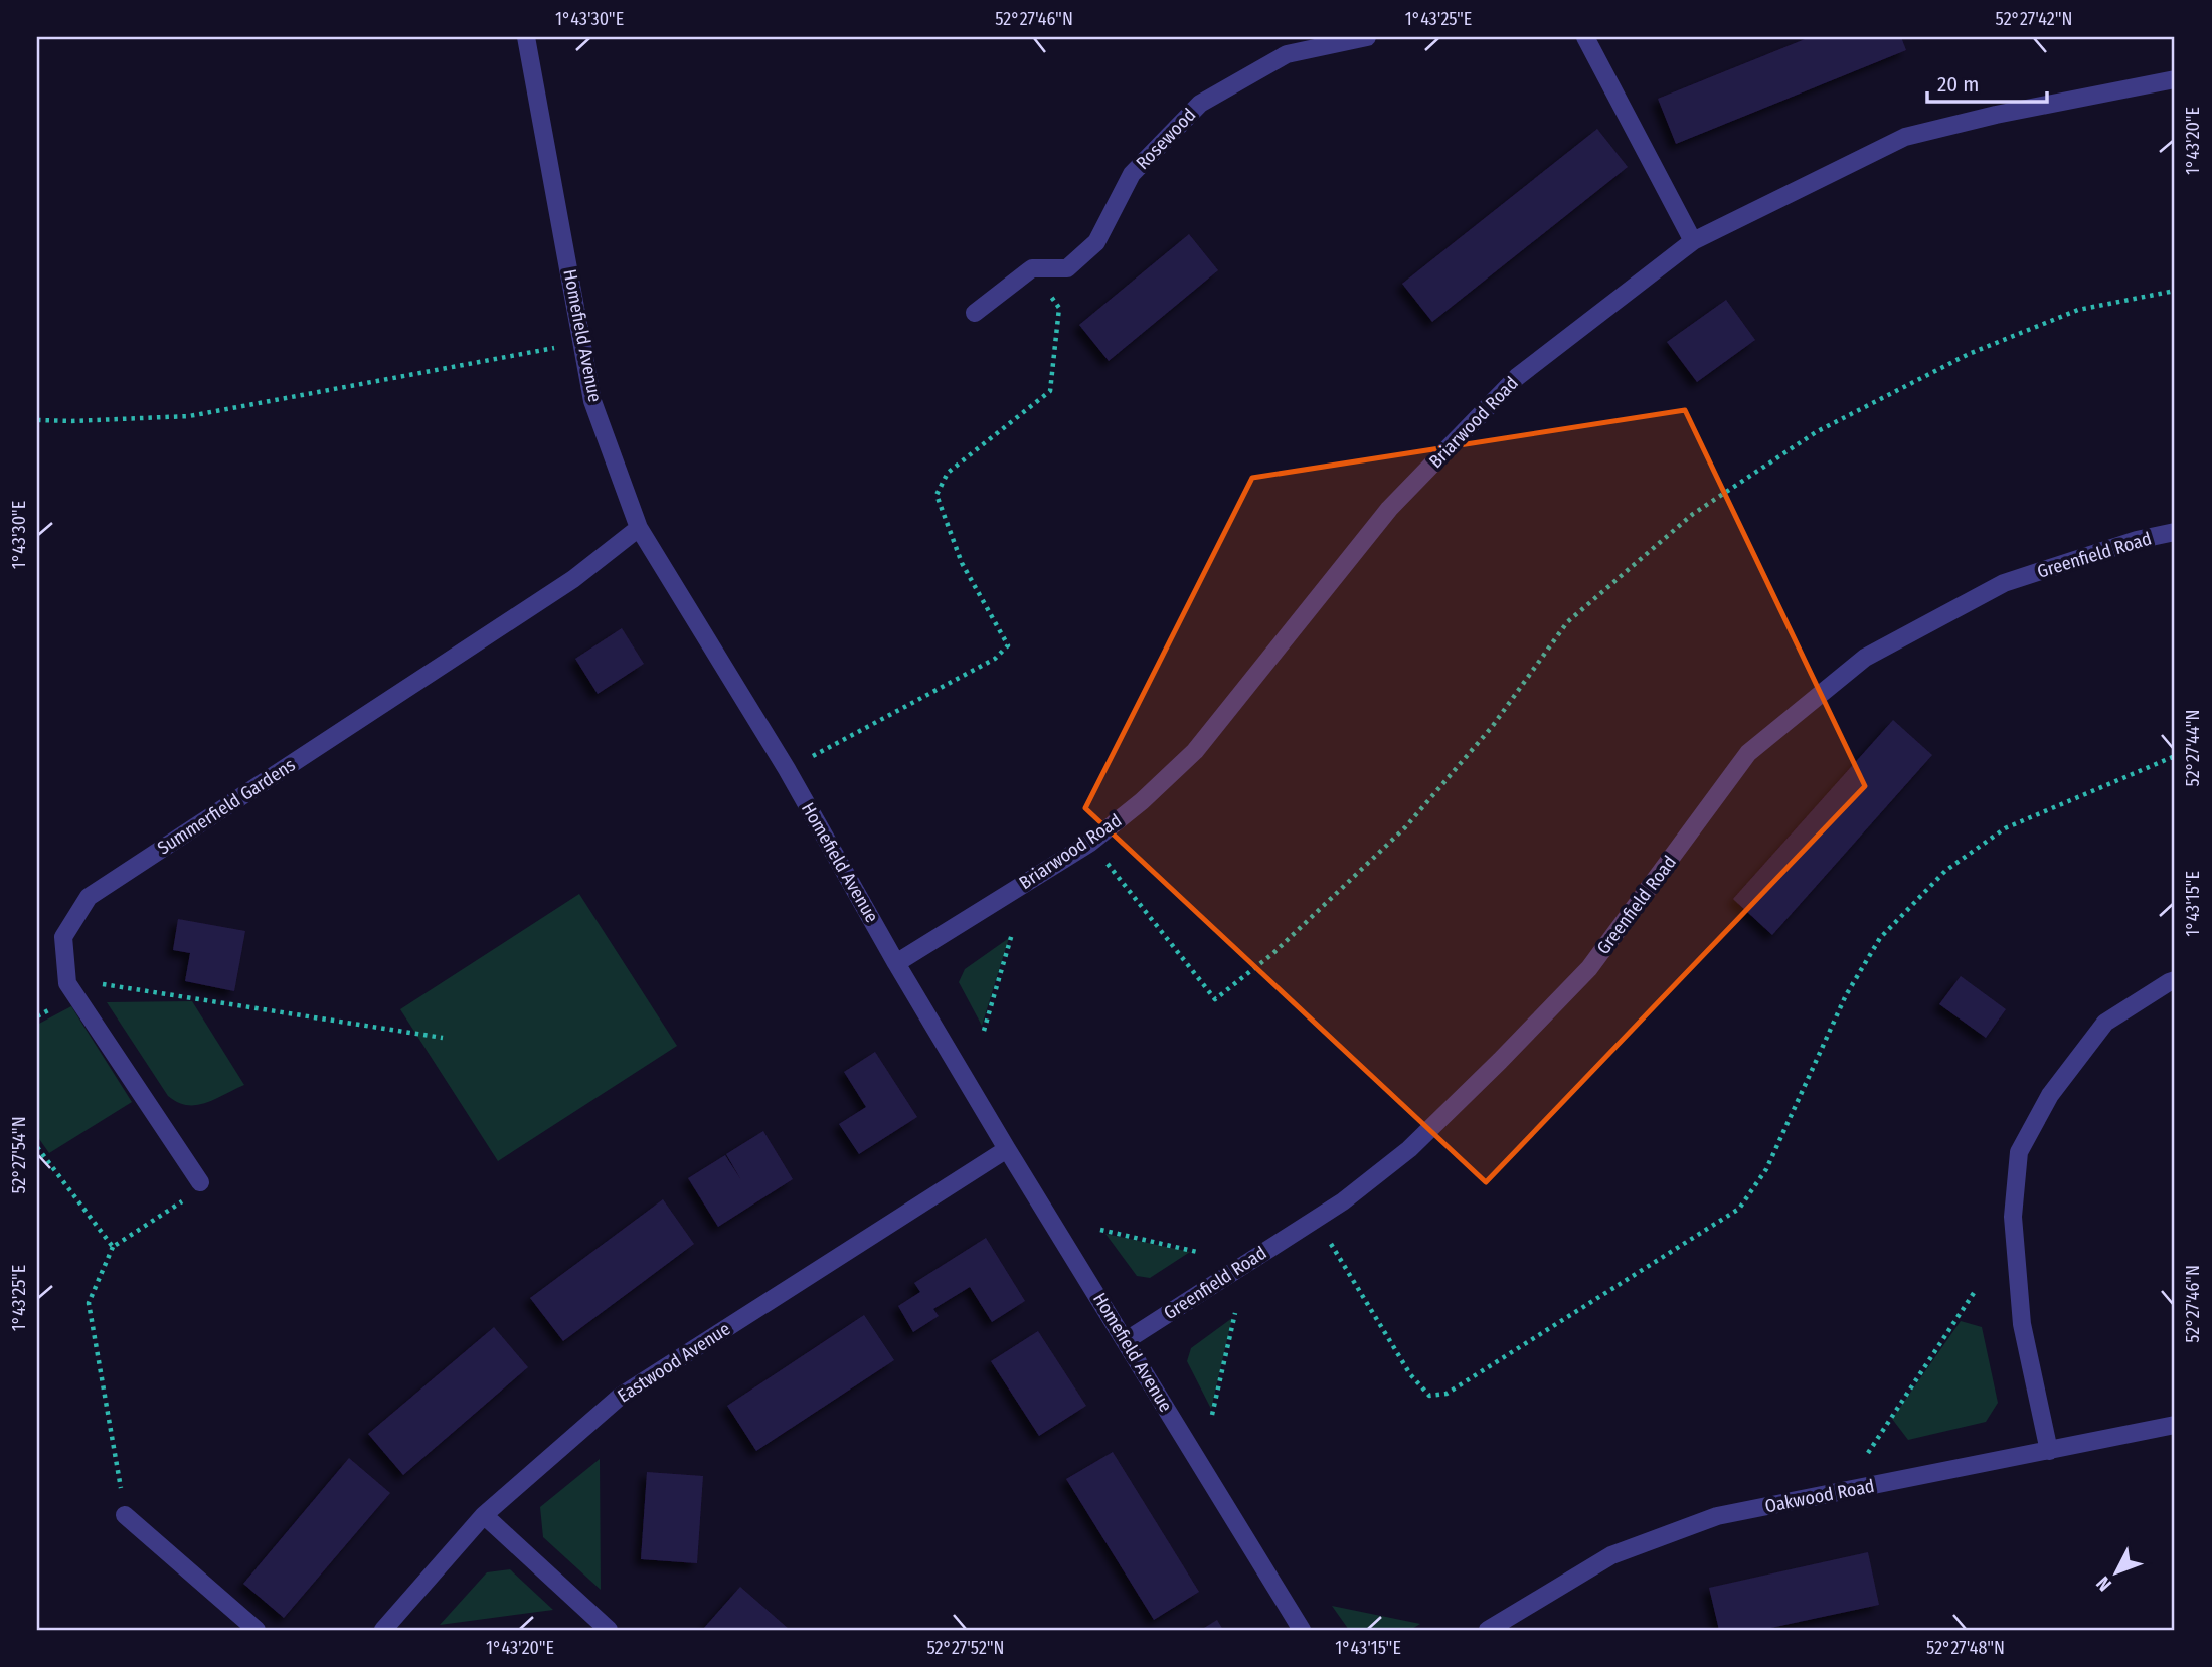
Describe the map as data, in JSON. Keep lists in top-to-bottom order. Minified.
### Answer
{"streets":{"street":["Rosewood","Homefield Avenue","Briarwood Road","Greenfield Road","Summerfield Gardens","Eastwood Avenue","Oakwood Road"]},"crossings":[["Homefield Avenue","Briarwood Road"],["Homefield Avenue","Greenfield Road"],["Homefield Avenue","Summerfield Gardens"],["Homefield Avenue","Eastwood Avenue"]],"scale_bar":"20 m","north":"bottom left","coordinates":["1°43'30\"E","52°27'46\"N","1°43'25\"E","52°27'42\"N","1°43'20\"E","52°27'44\"N","1°43'15\"E","52°27'54\"N","52°27'52\"N","52°27'48\"N"]}
